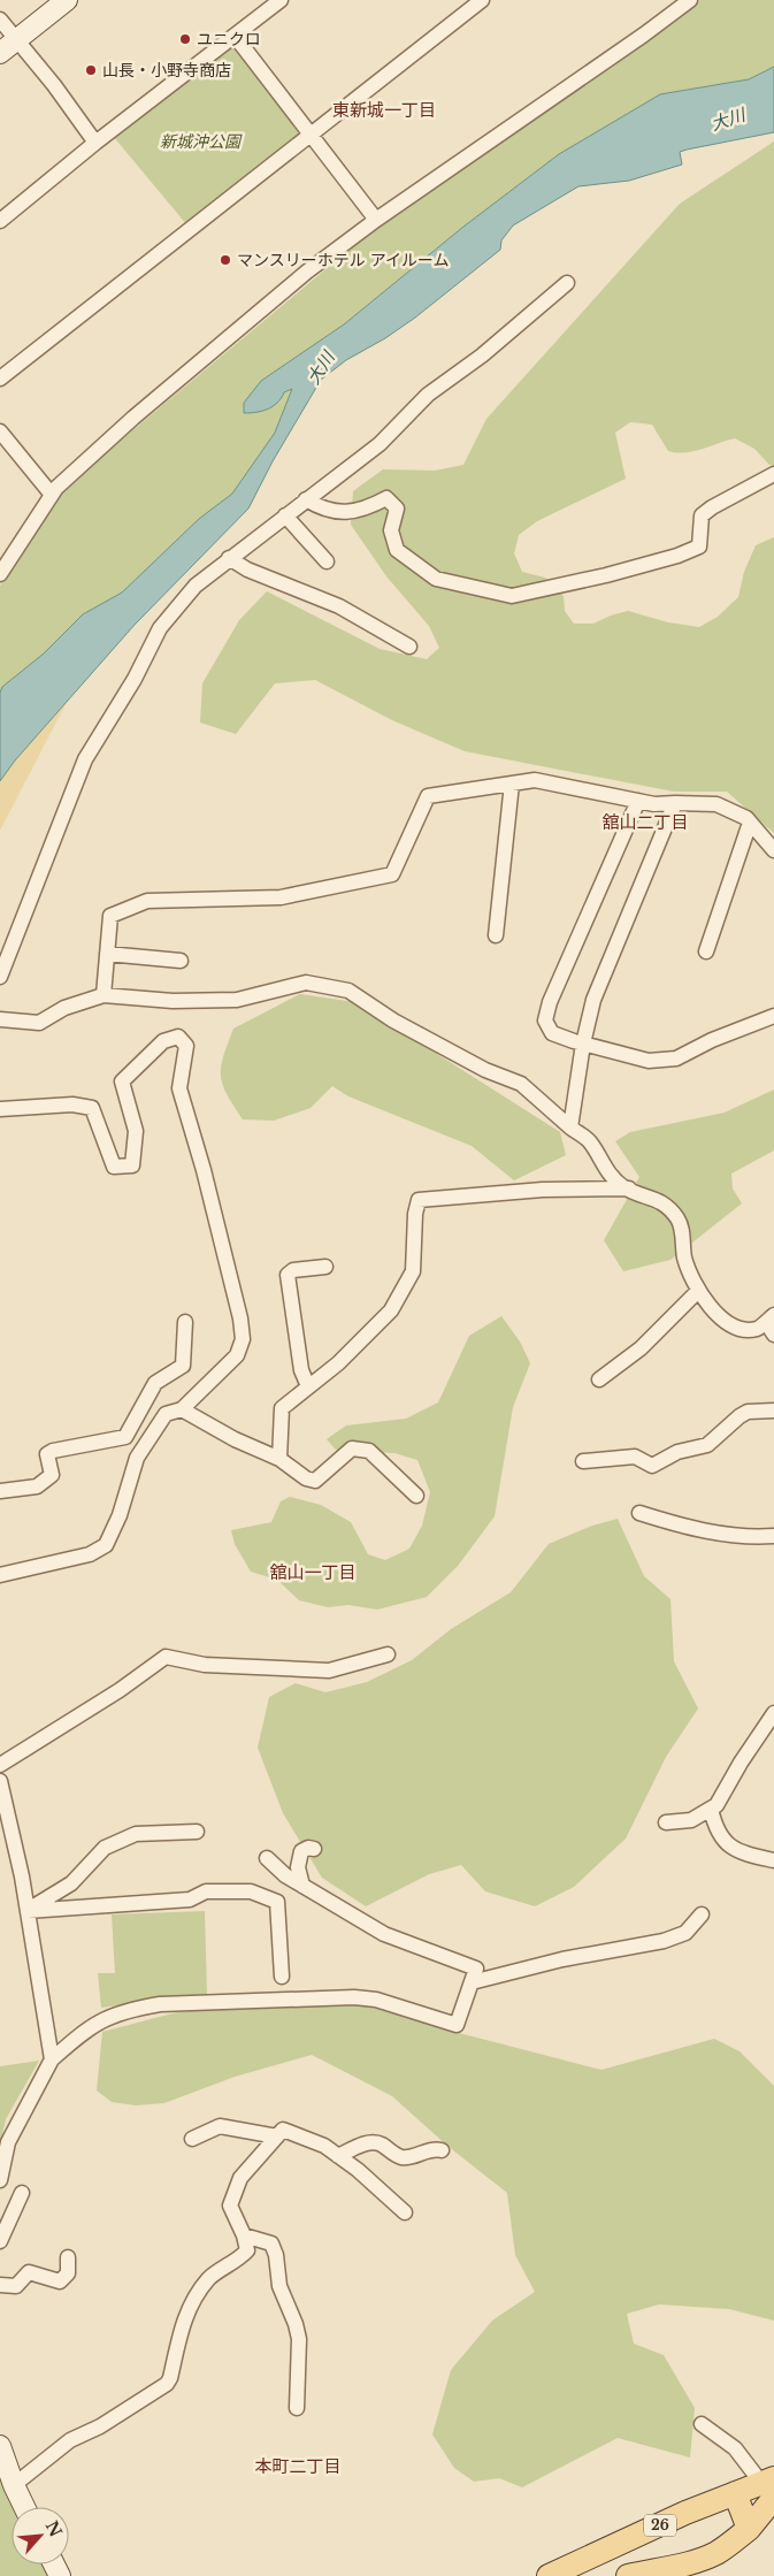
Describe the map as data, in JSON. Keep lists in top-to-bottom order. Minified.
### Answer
{"streets":{"main road":["26"]},"districts":["東新城一丁目","舘山二丁目","舘山一丁目","本町二丁目"],"water":["大川"],"parks":["新城沖公園"],"places":["ユニクロ","山長・小野寺商店","マンスリーホテル アイルーム"],"north":"top right"}
